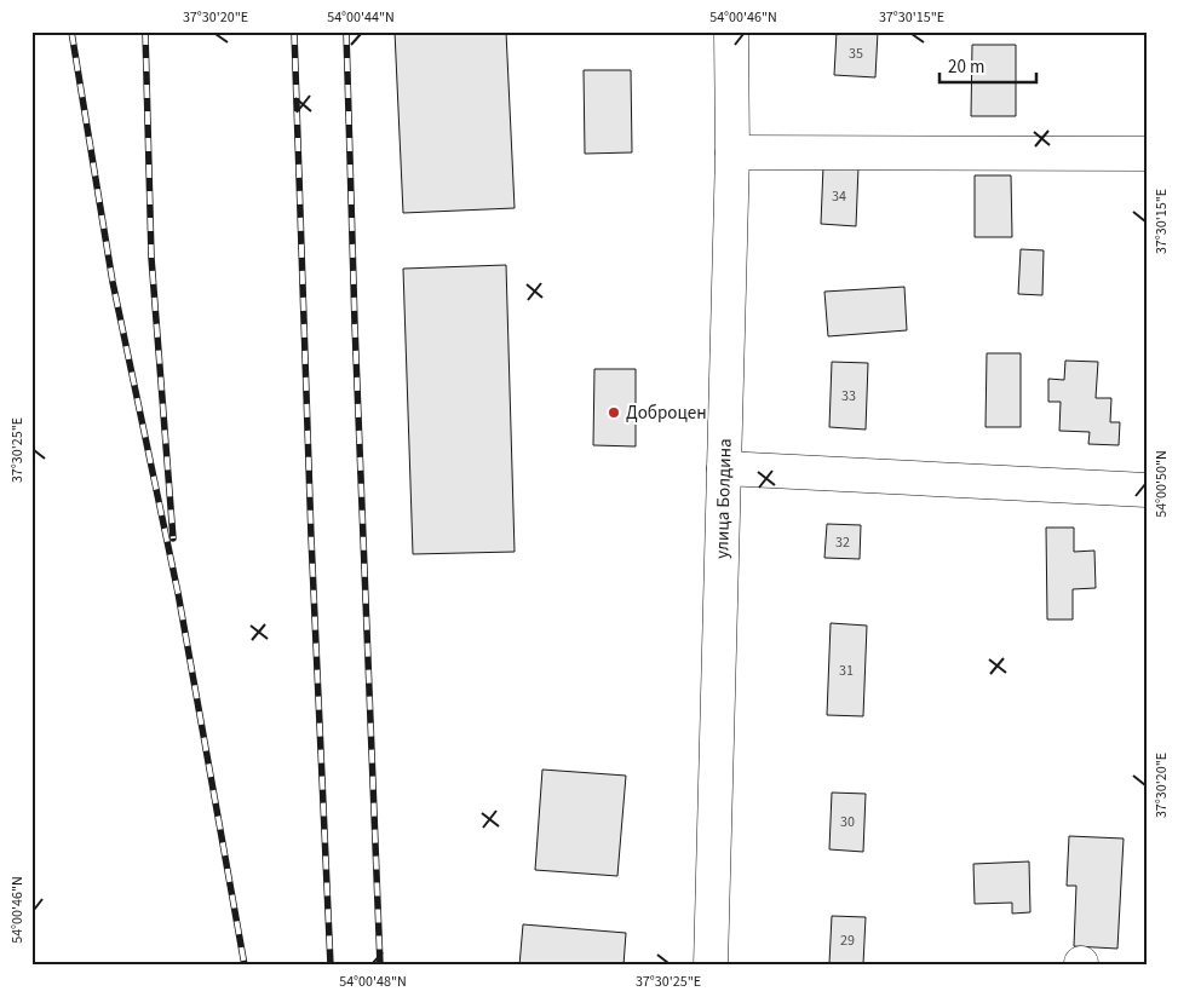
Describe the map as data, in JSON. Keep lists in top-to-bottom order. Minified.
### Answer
{"streets":{"main road":["улица Болдина"]},"places":["Доброцен"],"house_numbers":["35","34","33","32","31","30","29"],"scale_bar":"20 m","coordinates":["37°30'20\"E","54°00'44\"N","54°00'46\"N","37°30'15\"E","37°30'25\"E","54°00'50\"N","54°00'48\"N"]}
